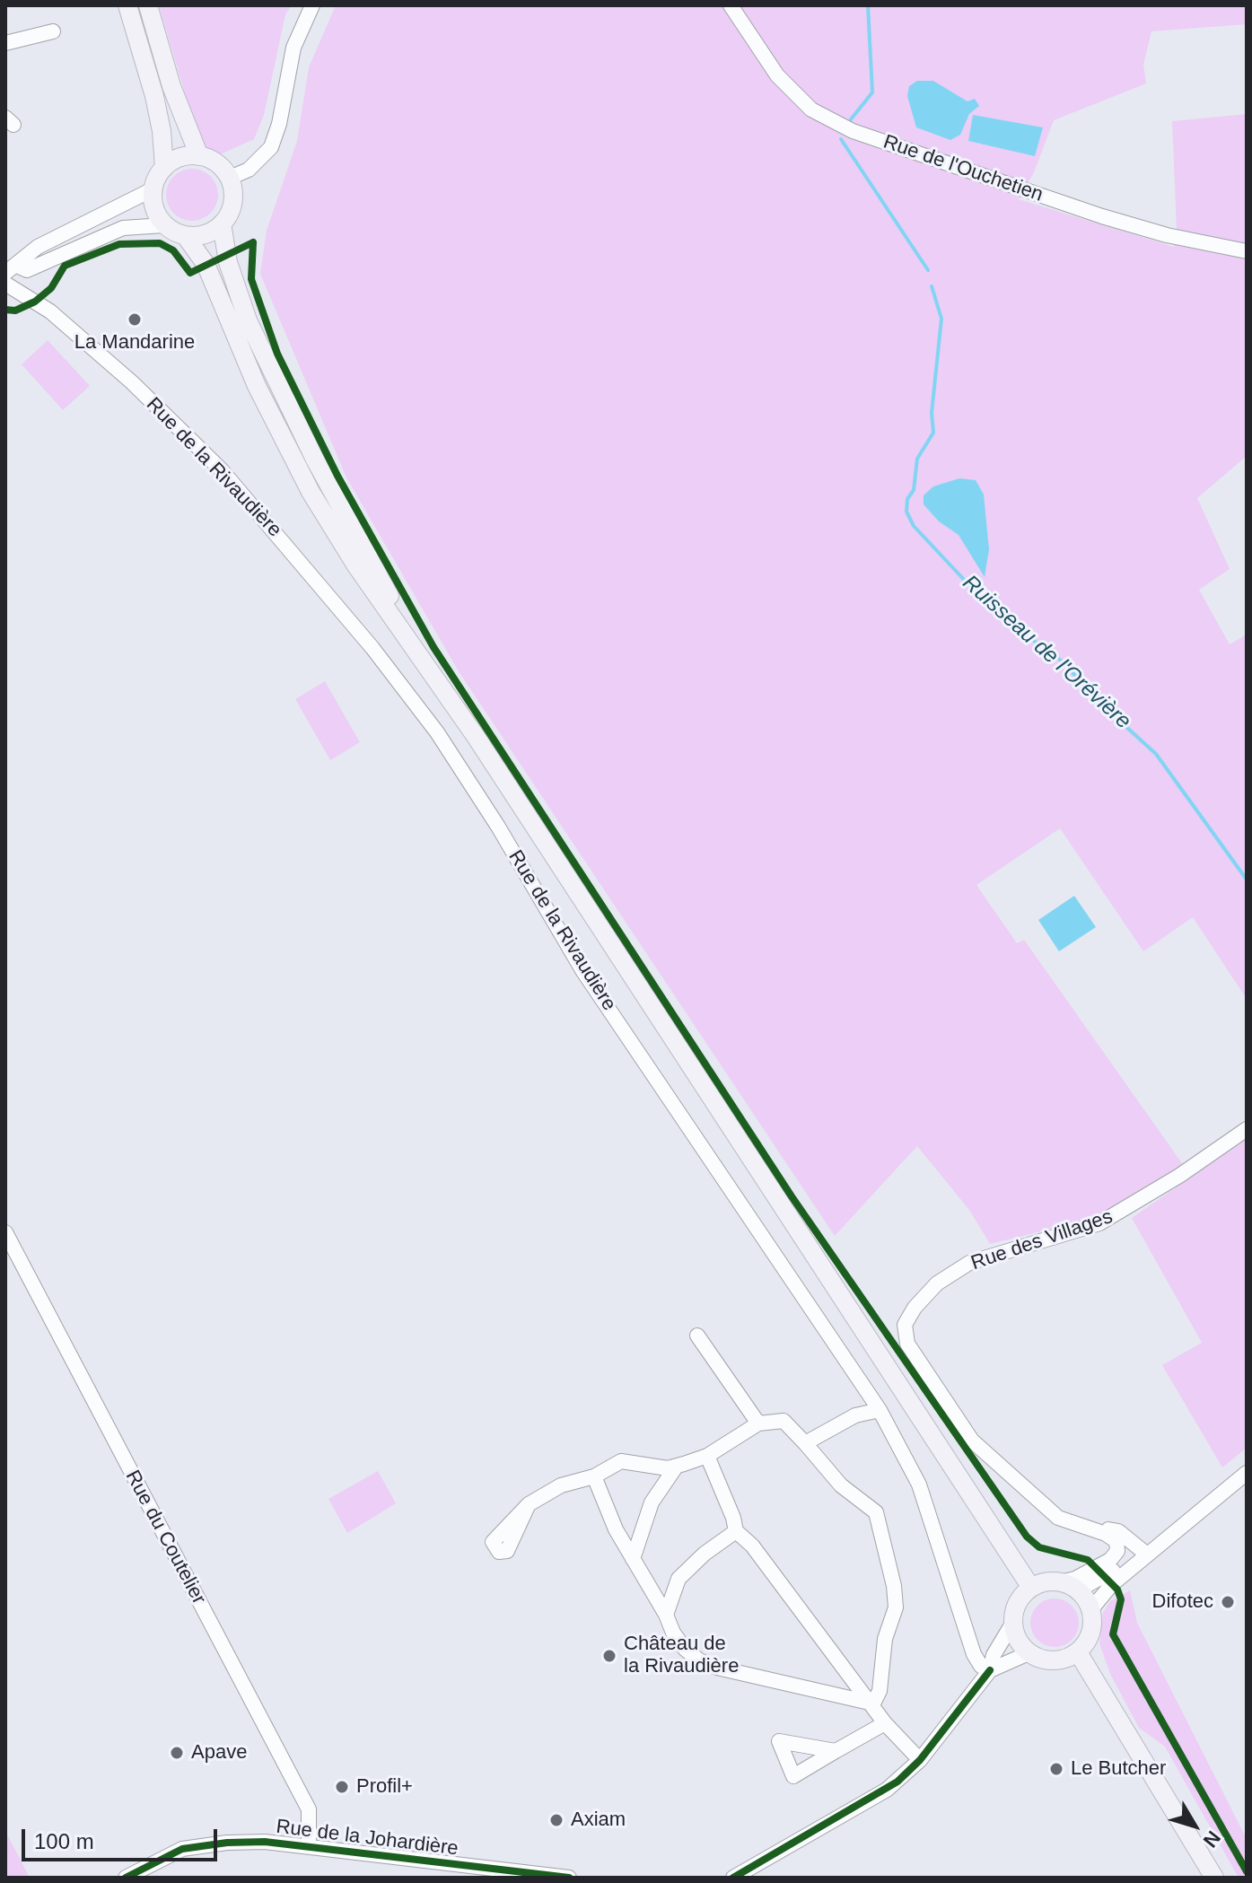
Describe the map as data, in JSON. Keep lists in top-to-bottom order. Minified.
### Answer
{"streets":{"street":["Rue de l'Ouchetien","Rue de la Rivaudière","Rue des Villages","Rue du Coutelier","Rue de la Johardière"]},"crossings":[["Rue du Coutelier","Rue de la Johardière"]],"water":["Ruisseau de l'Orévière"],"places":["La Mandarine","Difotec","Château de la Rivaudière","Apave","Le Butcher","Profil+","Axiam"],"scale_bar":"100 m","north":"bottom right"}
